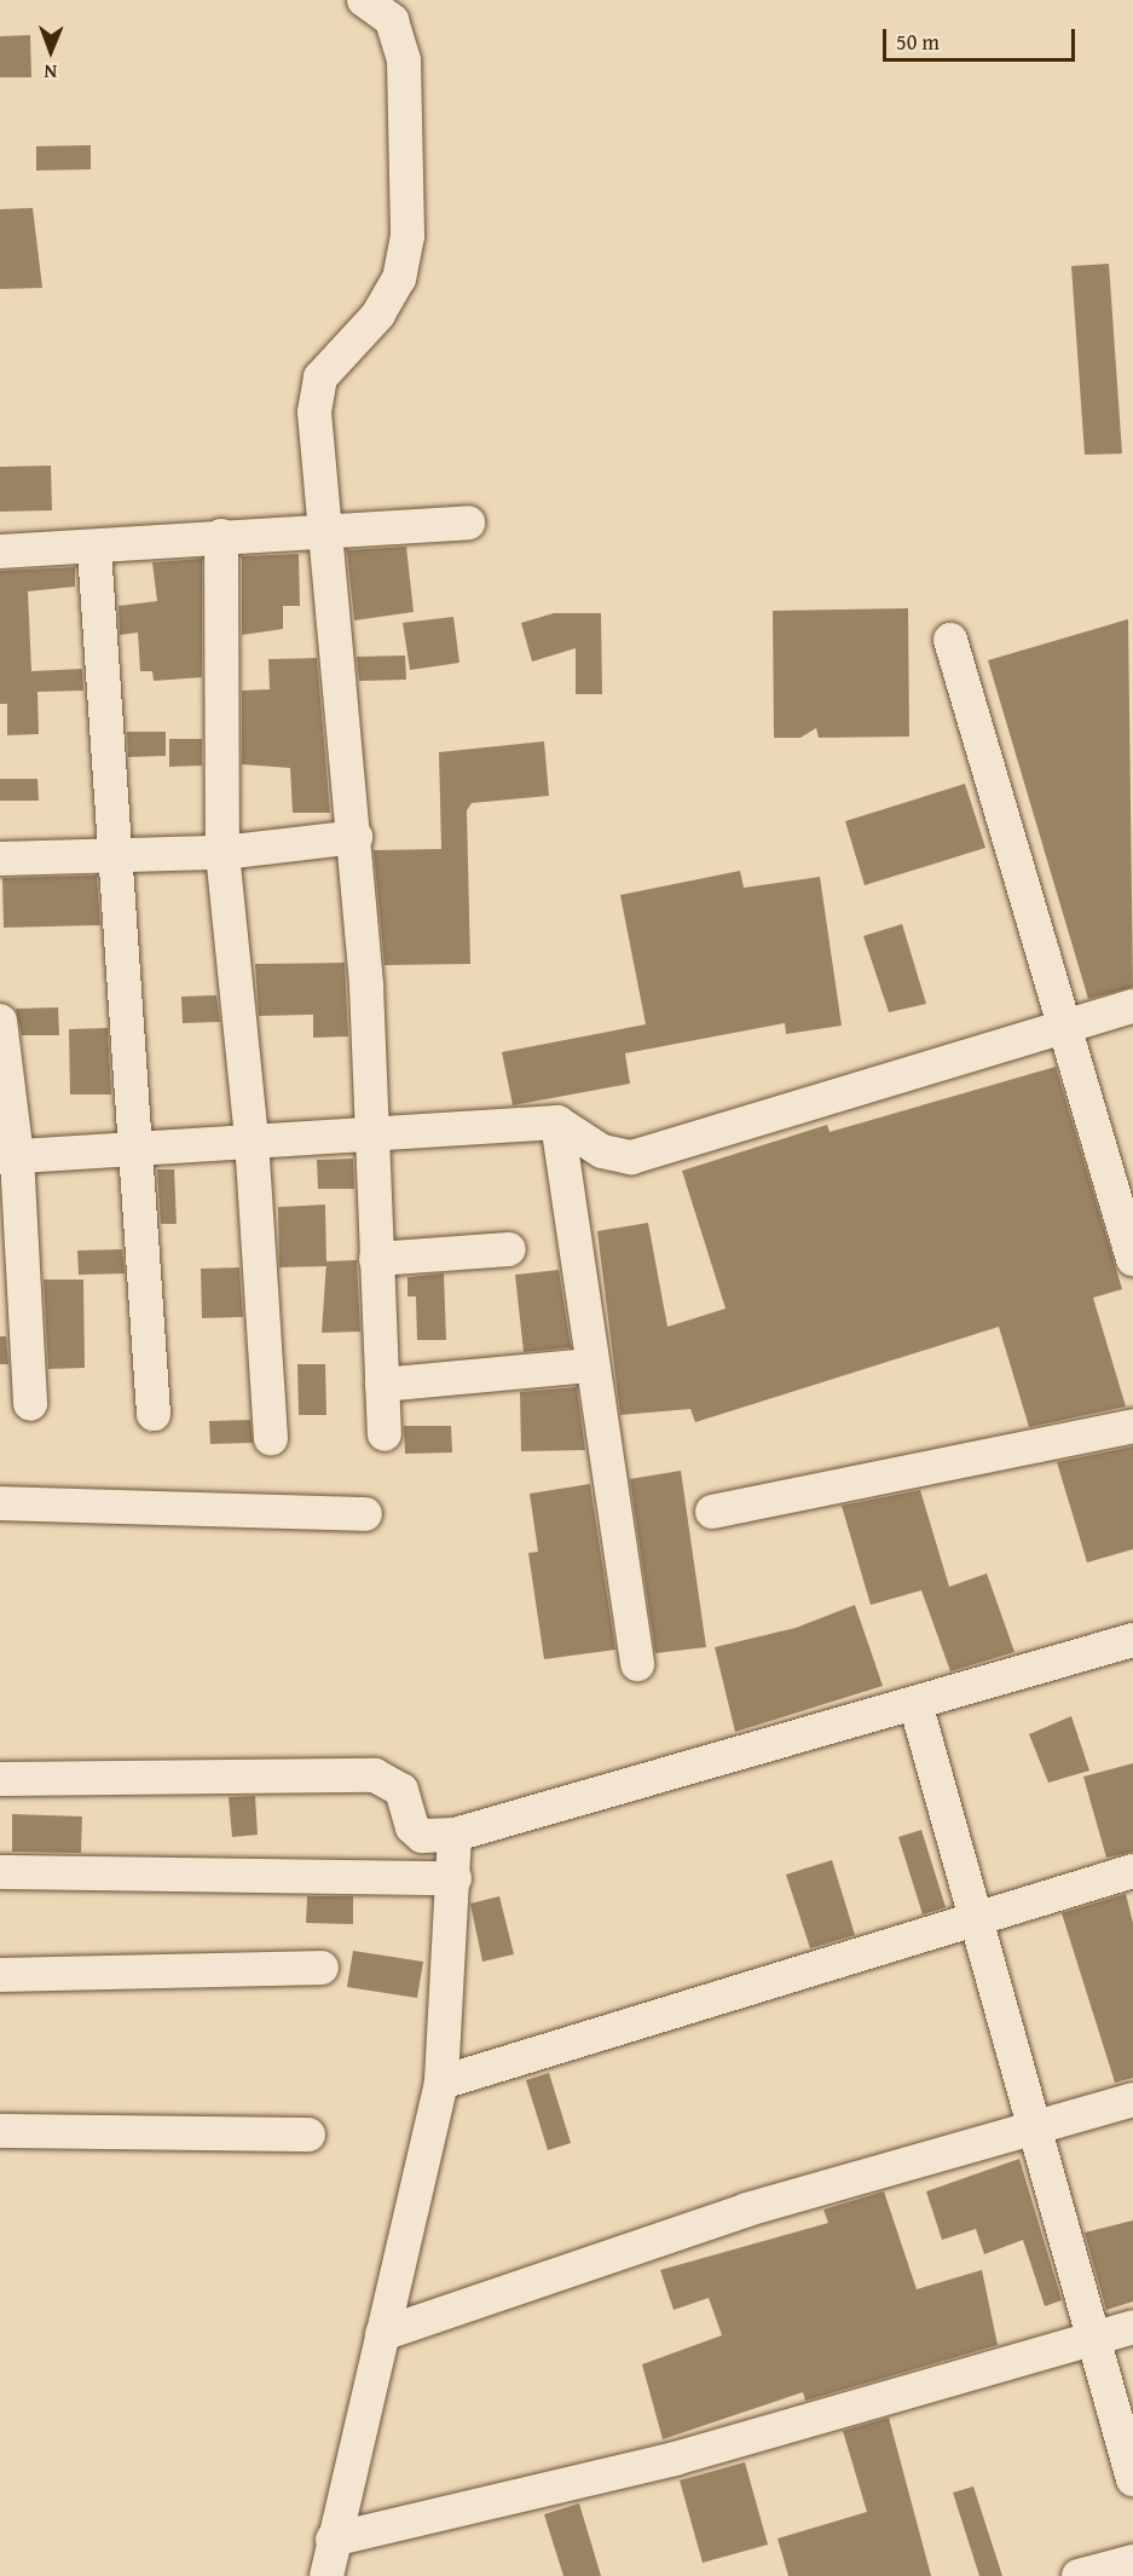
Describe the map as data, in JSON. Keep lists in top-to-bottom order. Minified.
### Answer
{"scale_bar":"50 m","north":"bottom"}
